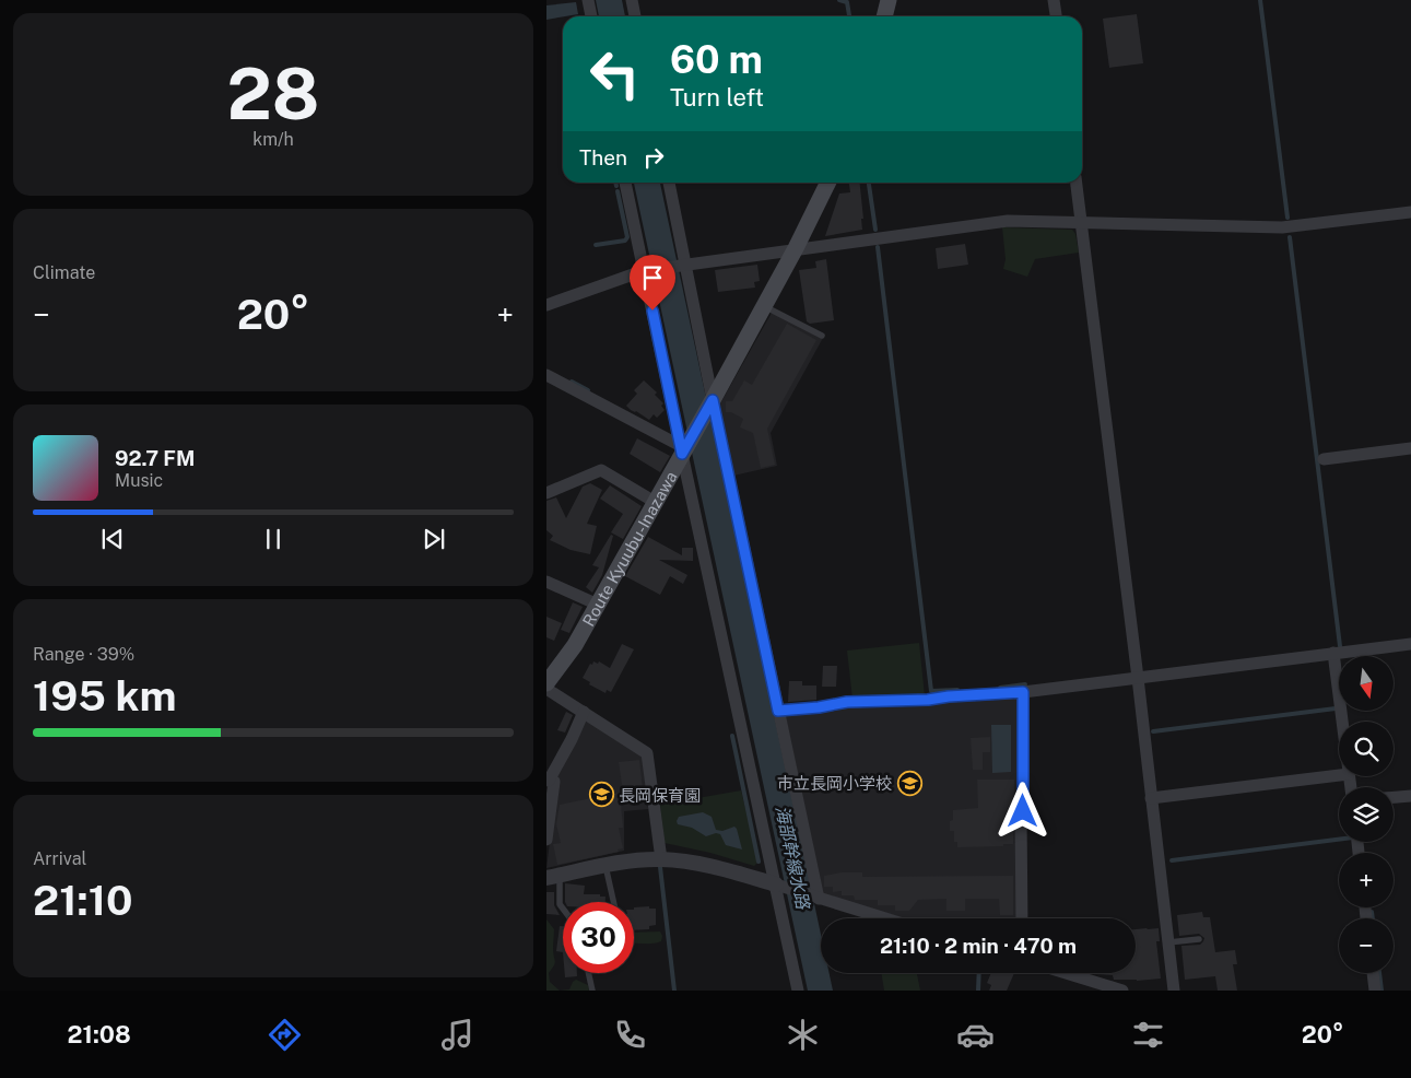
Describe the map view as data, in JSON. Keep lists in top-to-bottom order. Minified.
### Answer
{"streets":{"main road":["Route Kyuubu-Inazawa"]},"water":["海部幹線水路"],"places":{"school or university":["市立長岡小学校","長岡保育園"]},"north":"bottom","page":{"tile":[["28","km/h"],"Climate",["Range · 39%","195 km"],["Arrival","21:10"]],"turn":["60 m","Turn left"],"then":"Then","heat":["−","20°","+"],"song":["92.7 FM","Music"],"map_buttons":["+","−"],"limit":"30","trip":"21:10 · 2 min · 470 m","tabs":["21:08","20°"]}}
